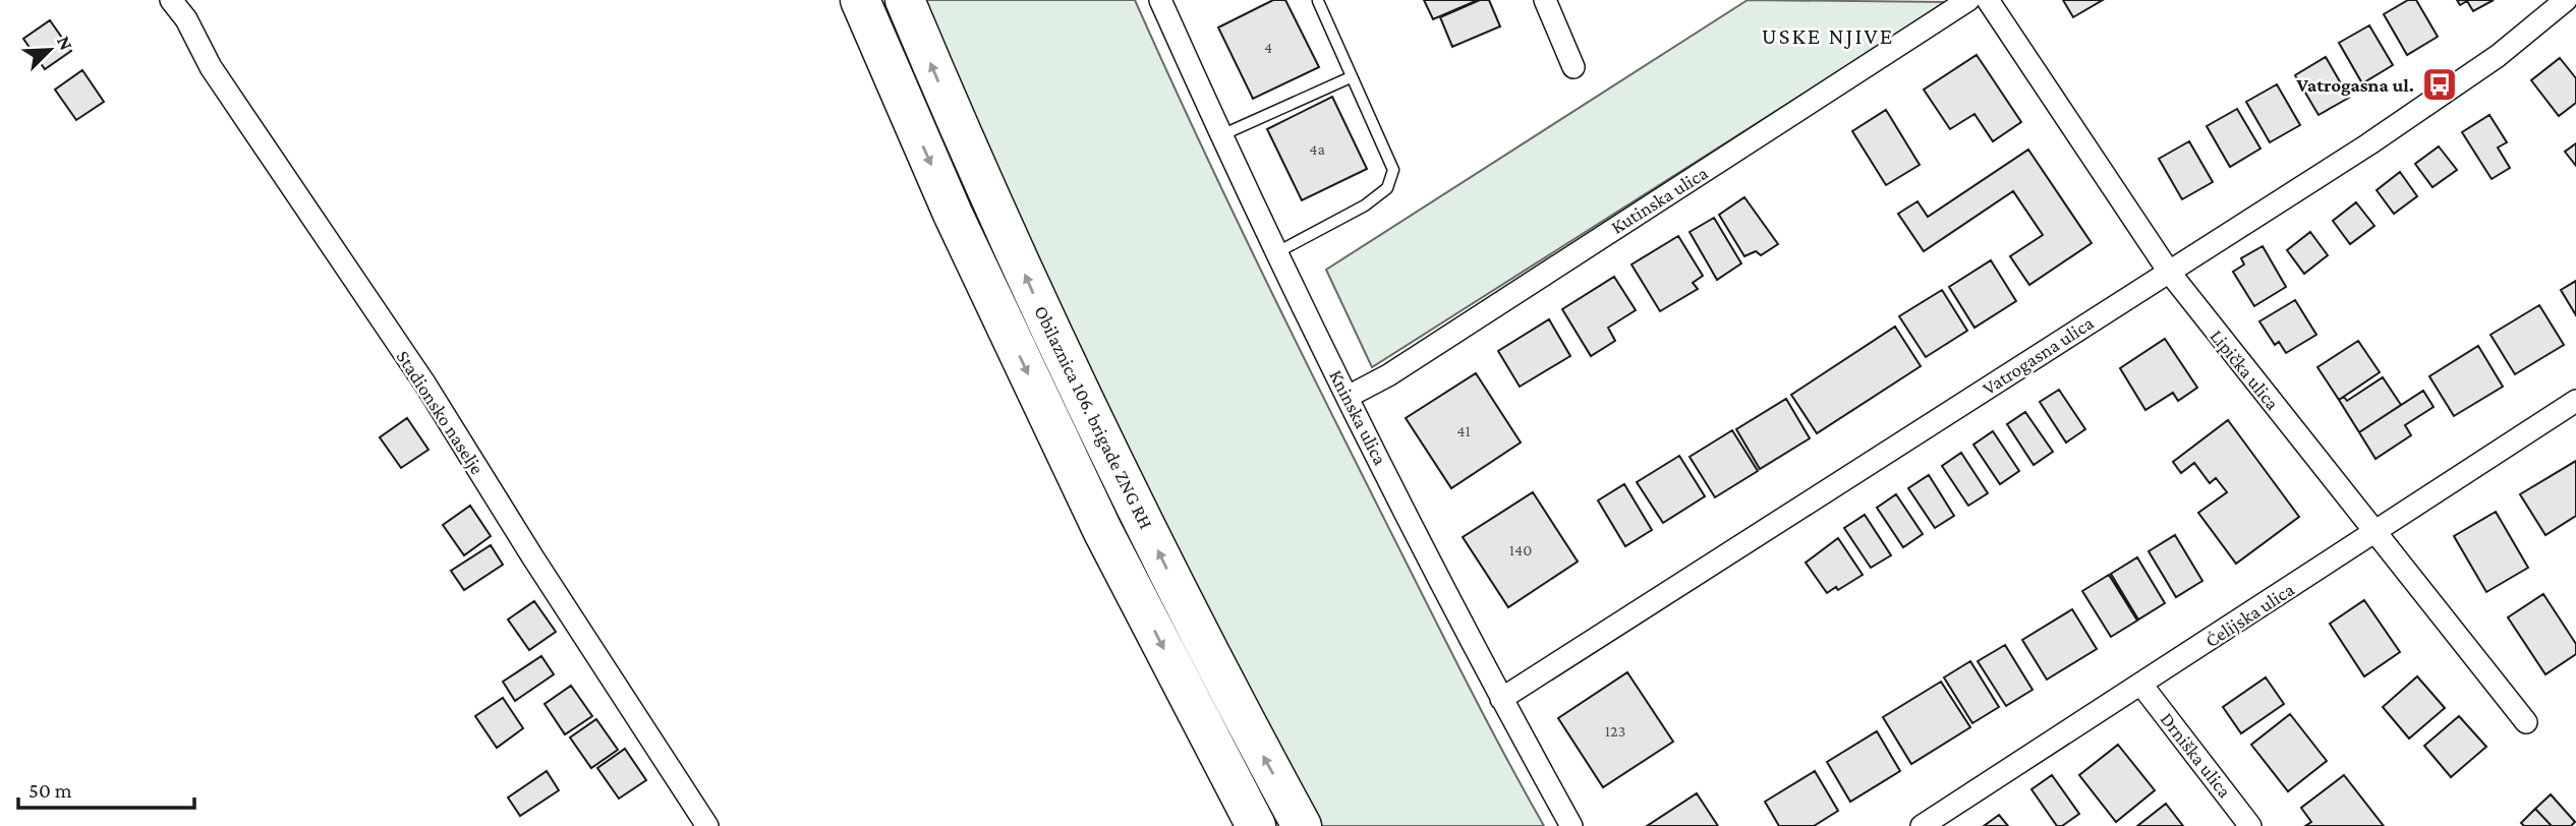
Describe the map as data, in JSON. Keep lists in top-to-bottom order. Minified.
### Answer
{"streets":{"highway":["Obilaznica 106. brigade ZNG RH"],"street":["Kutinska ulica","Vatrogasna ulica","Lipička ulica","Stadionsko naselje","Kninska ulica","Ćelijska ulica","Drniška ulica"]},"crossings":[["Kutinska ulica","Kninska ulica"],["Vatrogasna ulica","Lipička ulica"],["Vatrogasna ulica","Kninska ulica"],["Lipička ulica","Ćelijska ulica"],["Ćelijska ulica","Drniška ulica"]],"districts":["USKE NJIVE"],"places":{"bus stop":["Vatrogasna ul."]},"house_numbers":["4","4a","41","140","123"],"scale_bar":"50 m","north":"top right"}
